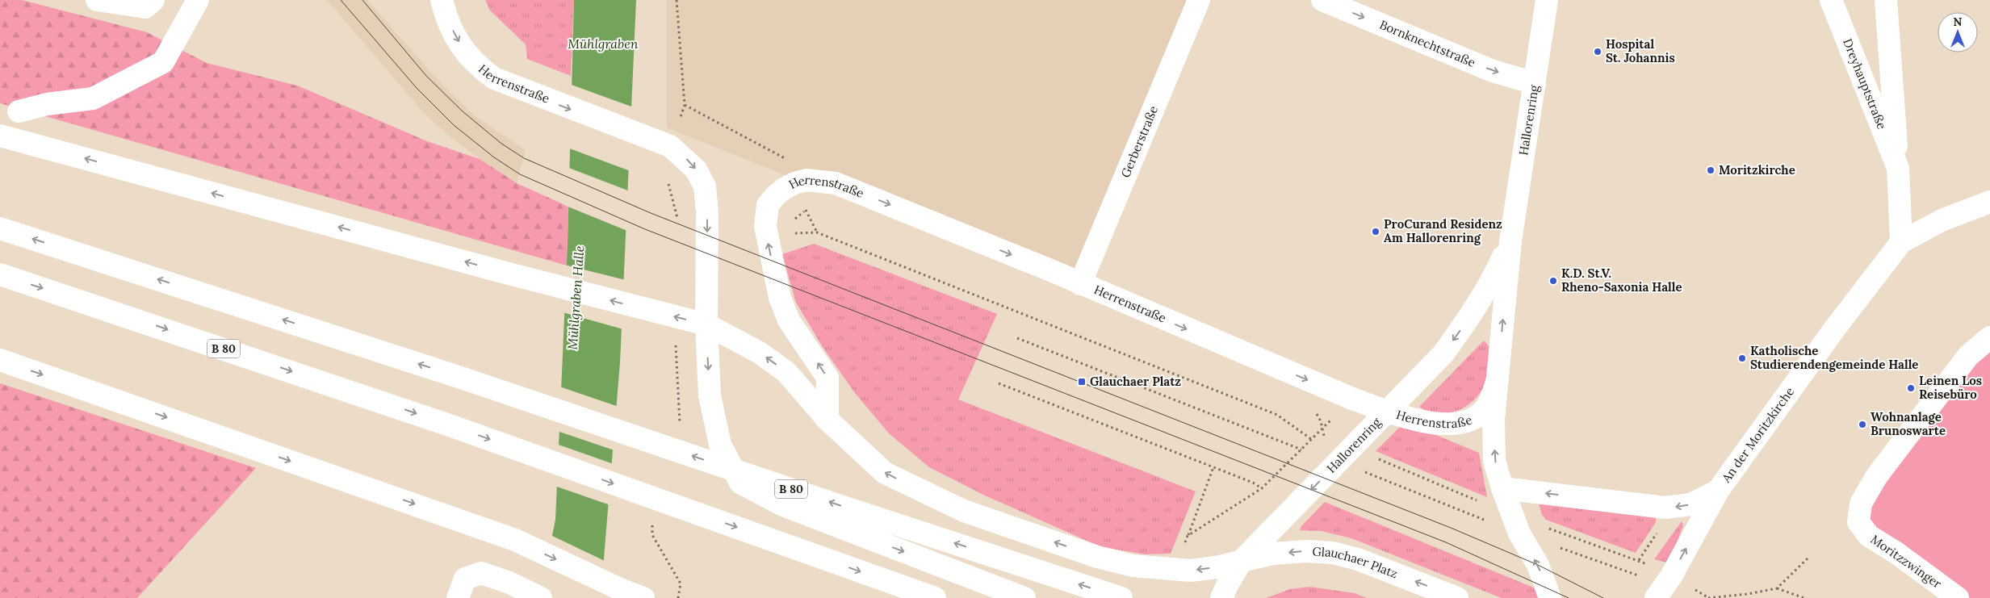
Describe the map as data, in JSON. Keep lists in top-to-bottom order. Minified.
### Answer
{"streets":{"street":["Bornknechtstraße","Herrenstraße","Dreyhauptstraße","Hallorenring","Gerberstraße","B 80","An der Moritzkirche","Moritzzwinger","Glauchaer Platz"]},"crossings":[["Bornknechtstraße","Hallorenring"],["Herrenstraße","Hallorenring"],["Herrenstraße","Gerberstraße"],["Herrenstraße","Glauchaer Platz"],["Dreyhauptstraße","An der Moritzkirche"],["Hallorenring","Glauchaer Platz"]],"one_way":["Bornknechtstraße"],"water":["Mühlgraben","Mühlgraben Halle"],"places":{"other":["Hospital St. Johannis","Moritzkirche","ProCurand Residenz Am Hallorenring","K.D. St.V. Rheno-Saxonia Halle","Katholische Studierendengemeinde Halle","Leinen Los Reisebüro","Wohnanlage Brunoswarte"],"transit":["Glauchaer Platz"]},"north":"top"}
